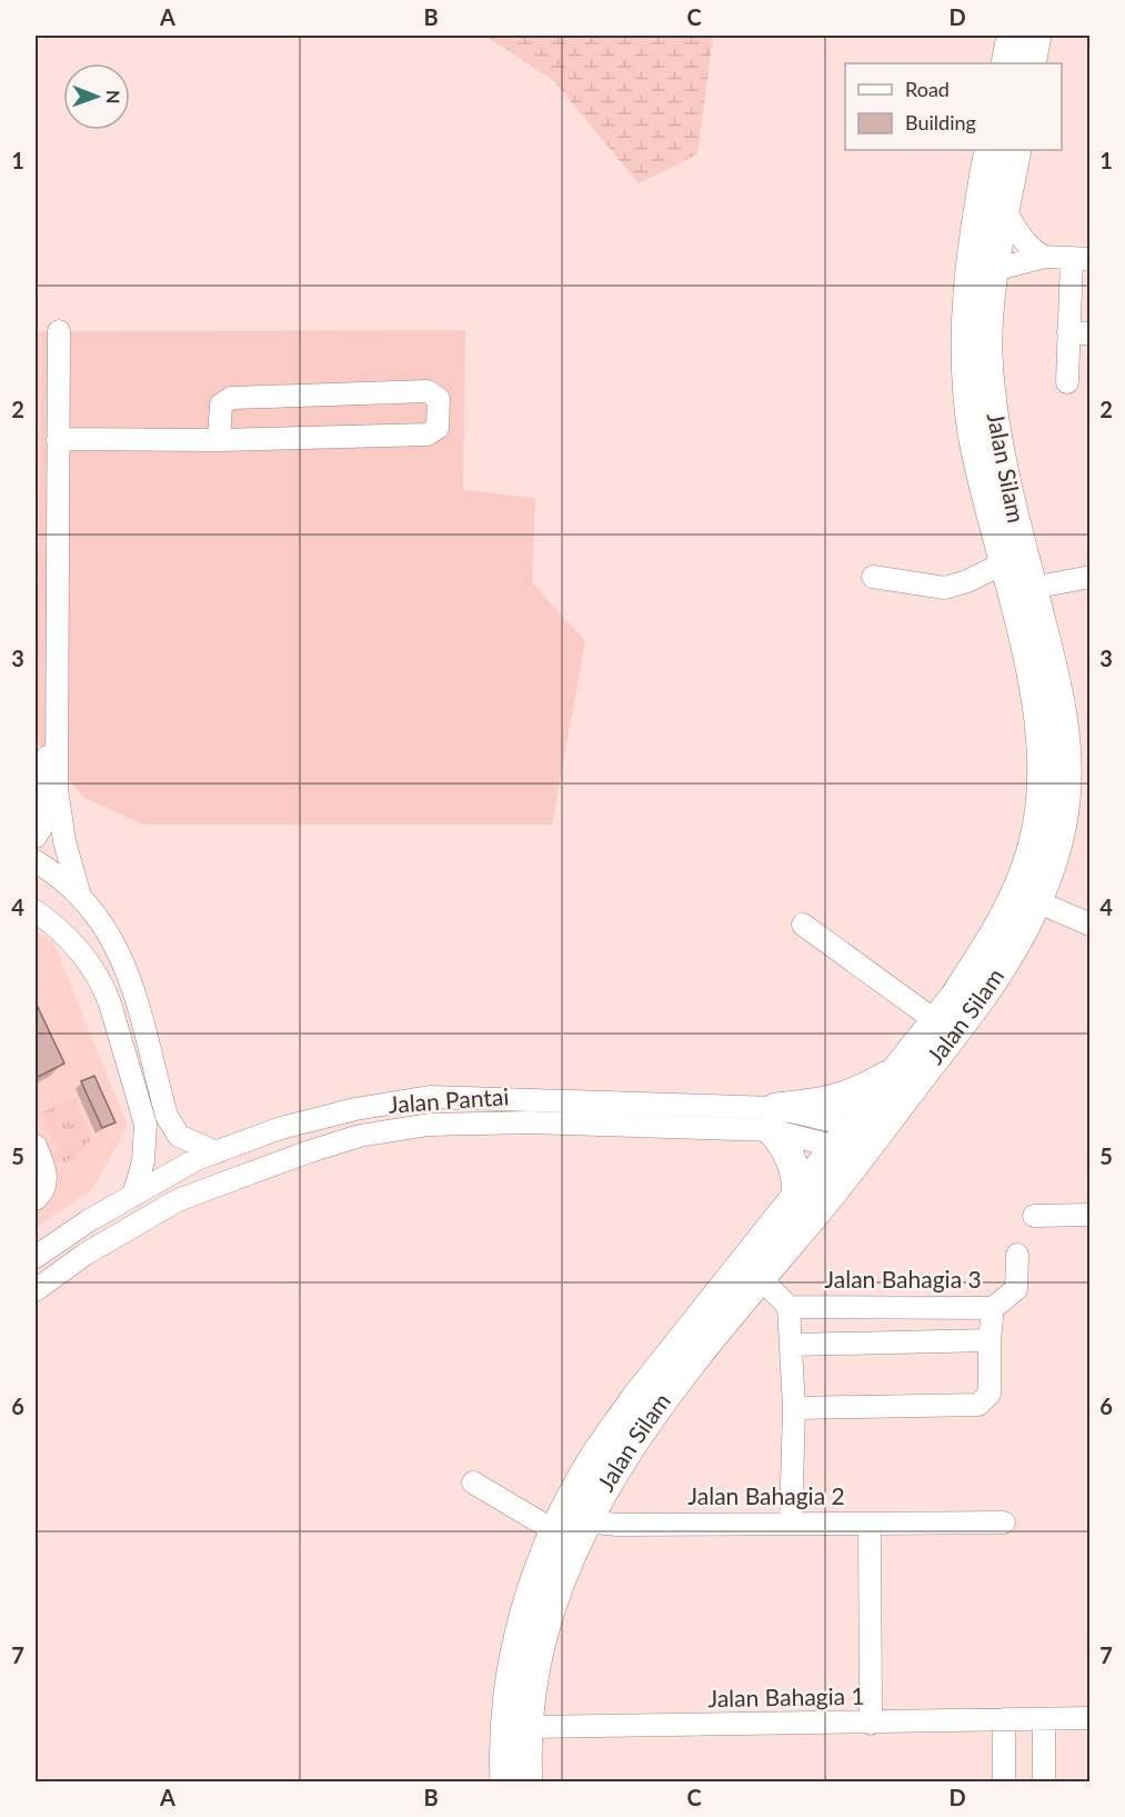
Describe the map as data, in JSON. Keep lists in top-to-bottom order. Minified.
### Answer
{"streets":{"highway":["Jalan Silam"],"street":["Jalan Pantai","Jalan Bahagia 3","Jalan Bahagia 2","Jalan Bahagia 1"]},"crossings":[["Jalan Silam","Jalan Pantai"],["Jalan Silam","Jalan Bahagia 2"],["Jalan Silam","Jalan Bahagia 1"],["Jalan Bahagia 2","Jalan Bahagia 1"]],"legend":["Road","Building"],"north":"right","grid":{"columns":["A","B","C","D"],"rows":["1","2","3","4","5","6","7"]}}
